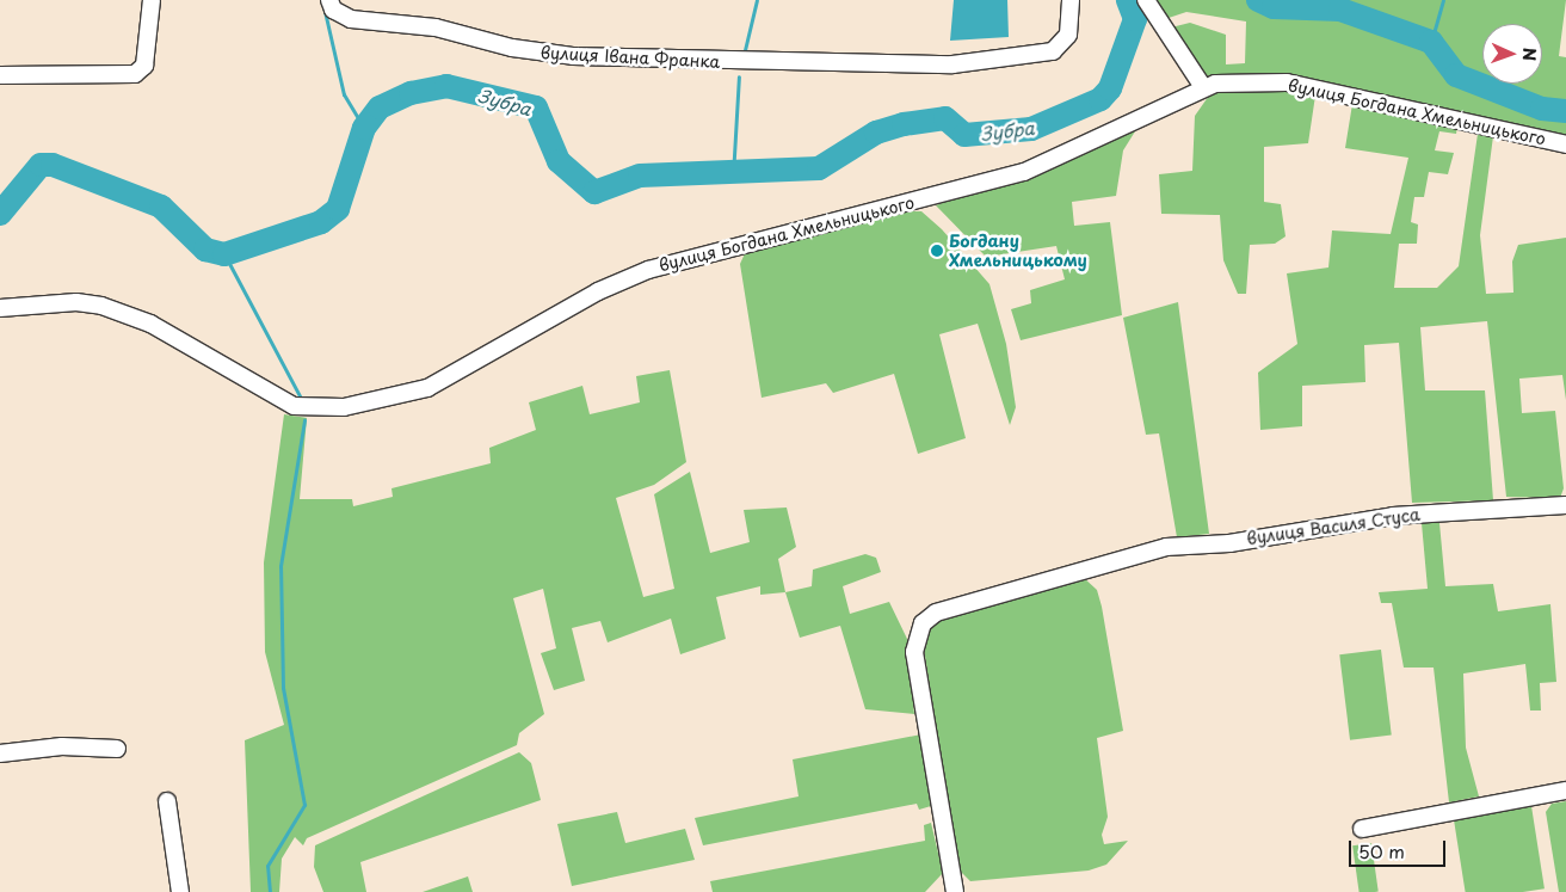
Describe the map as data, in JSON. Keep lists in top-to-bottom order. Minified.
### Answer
{"streets":{"street":["вулиця Івана Франка","вулиця Богдана Хмельницького","вулиця Василя Стуса"]},"water":["Зубра"],"places":["Богдану Хмельницькому"],"scale_bar":"50 m","north":"right"}
